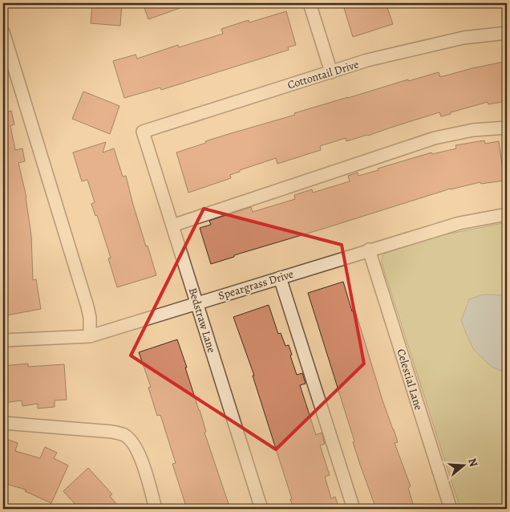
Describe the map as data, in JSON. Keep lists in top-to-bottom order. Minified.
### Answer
{"streets":{"street":["Cottontail Drive","Speargrass Drive","Bedstraw Lane","Celestial Lane"]},"crossings":[["Cottontail Drive","Bedstraw Lane"],["Speargrass Drive","Bedstraw Lane"],["Speargrass Drive","Celestial Lane"]],"north":"right"}
